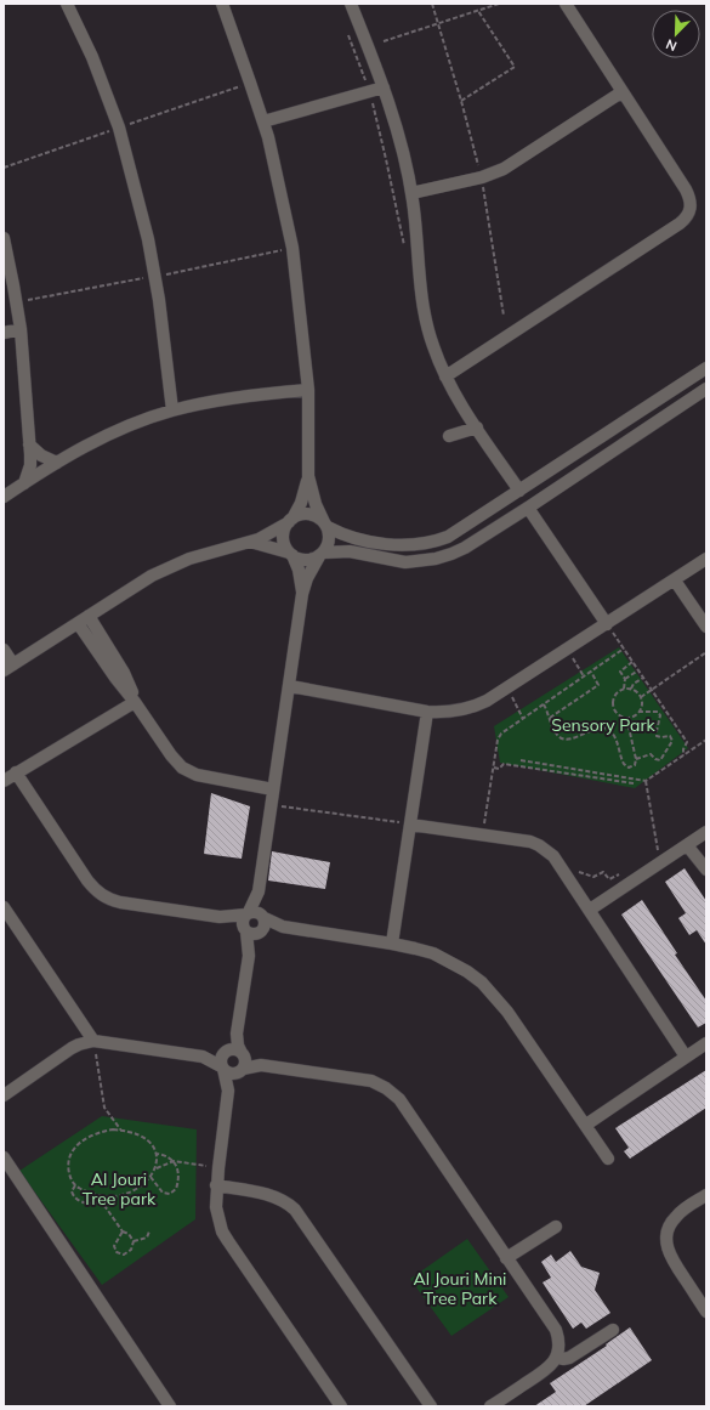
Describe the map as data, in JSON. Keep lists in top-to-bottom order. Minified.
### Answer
{"parks":["Sensory Park","Al Jouri Tree park","Al Jouri Mini Tree Park"],"north":"bottom left"}
